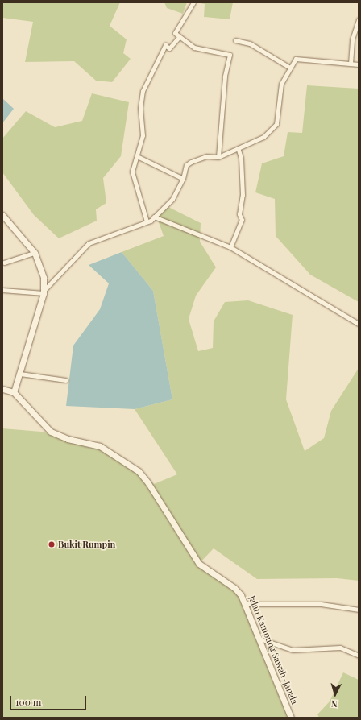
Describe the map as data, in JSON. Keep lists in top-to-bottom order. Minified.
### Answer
{"streets":{"main road":["Jalan Kampung Sawah–Janala"]},"places":["Bukit Rumpin"],"scale_bar":"100 m","north":"bottom"}
